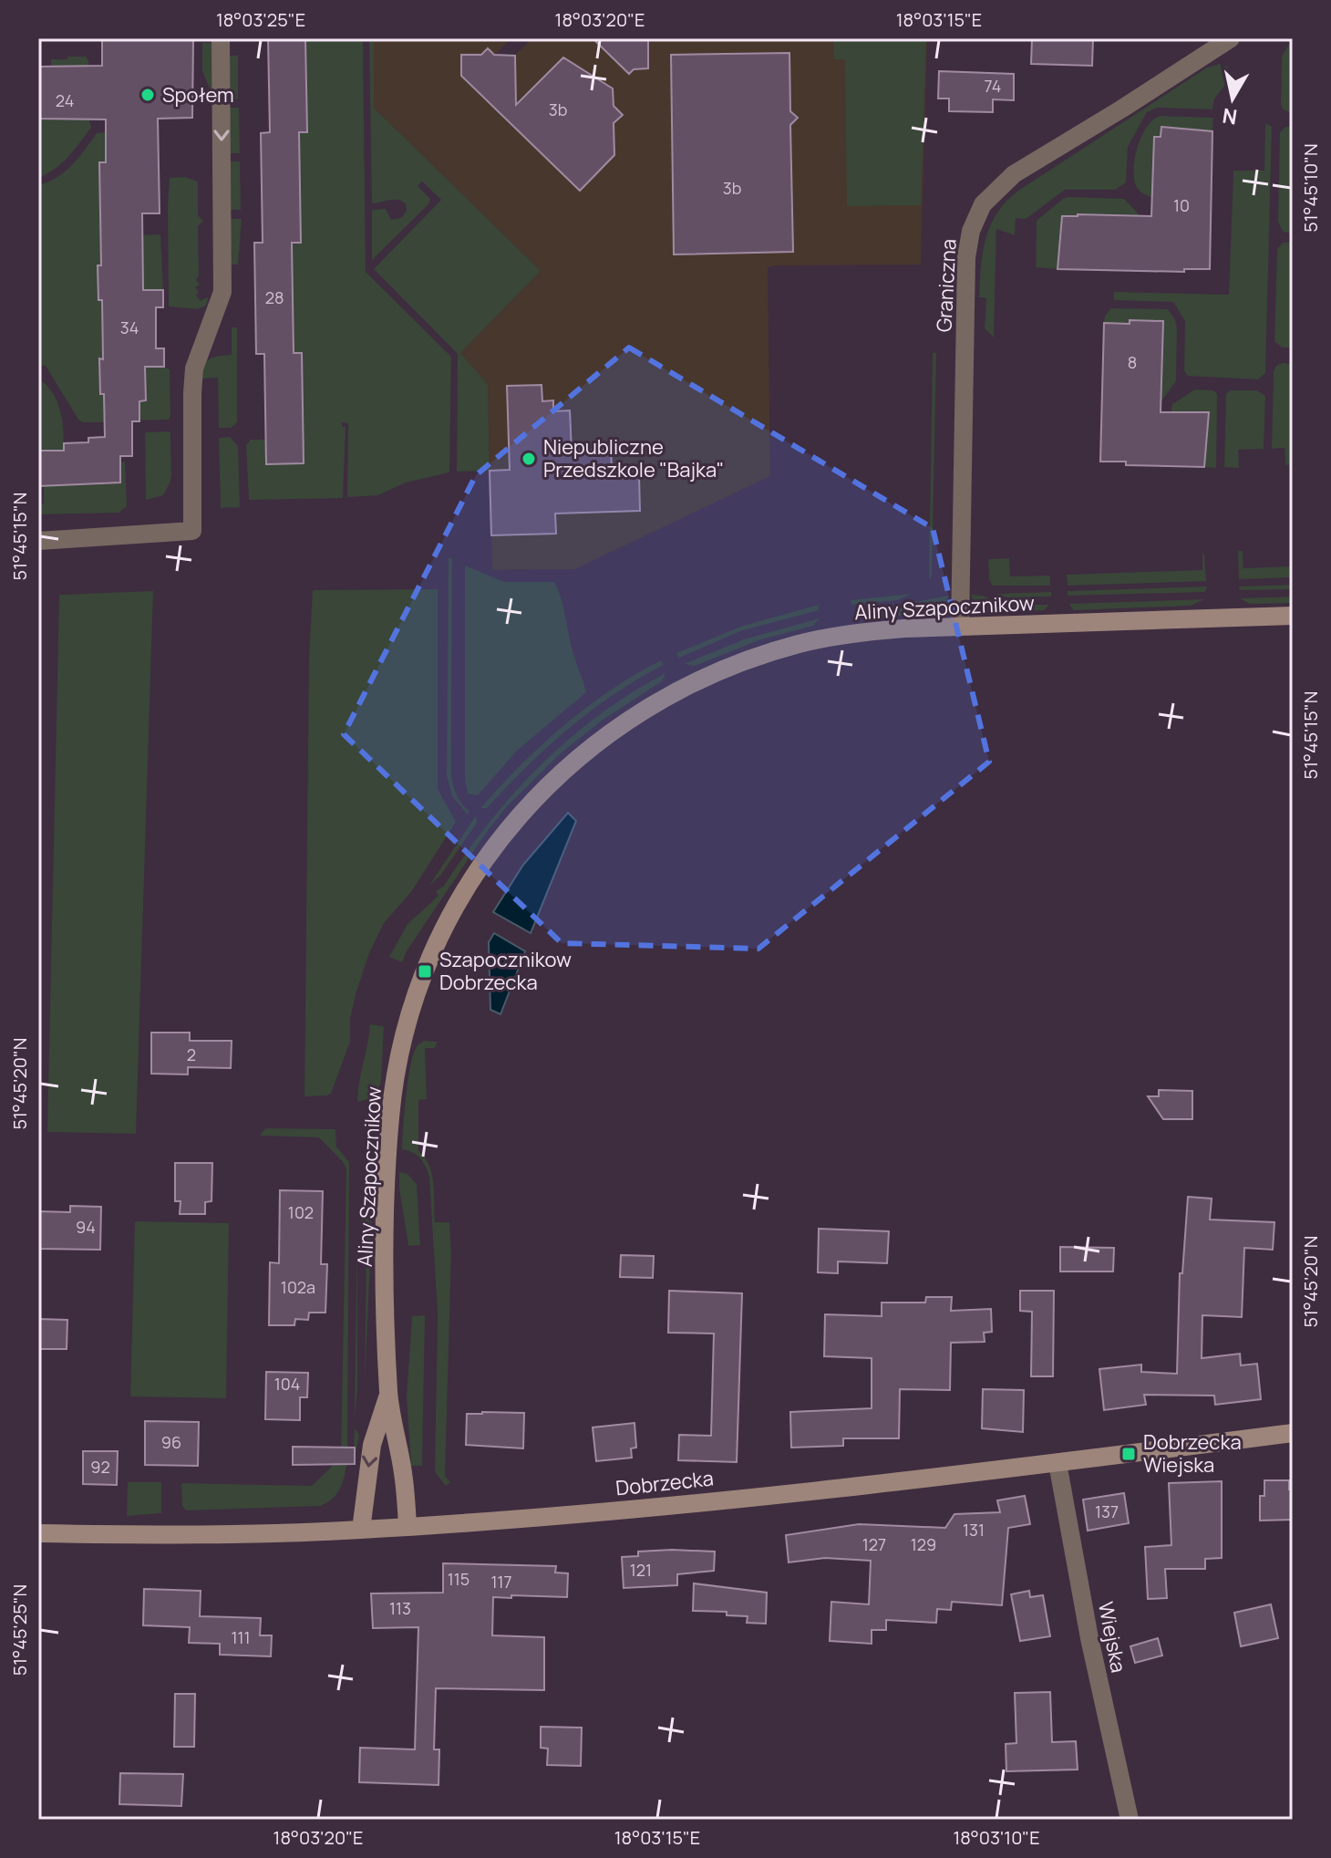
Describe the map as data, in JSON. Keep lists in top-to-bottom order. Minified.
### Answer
{"streets":{"street":["Graniczna","Aliny Szapocznikow","Dobrzecka","Wiejska"]},"crossings":[["Graniczna","Aliny Szapocznikow"],["Aliny Szapocznikow","Dobrzecka"],["Dobrzecka","Wiejska"]],"places":{"other":["Społem","Niepubliczne Przedszkole \"Bajka\""],"transit":["Szapocznikow Dobrzecka","Dobrzecka Wiejska"]},"house_numbers":["74","24","3b","3b","10","28","34","8","2","102","94","102a","104","96","92","137","131","127","129","121","115","117","113","111"],"north":"bottom","coordinates":["18°03'25\"E","18°03'20\"E","18°03'15\"E","51°45'10\"N","51°45'15\"N","51°45'20\"N","51°45'25\"N","18°03'10\"E"]}
